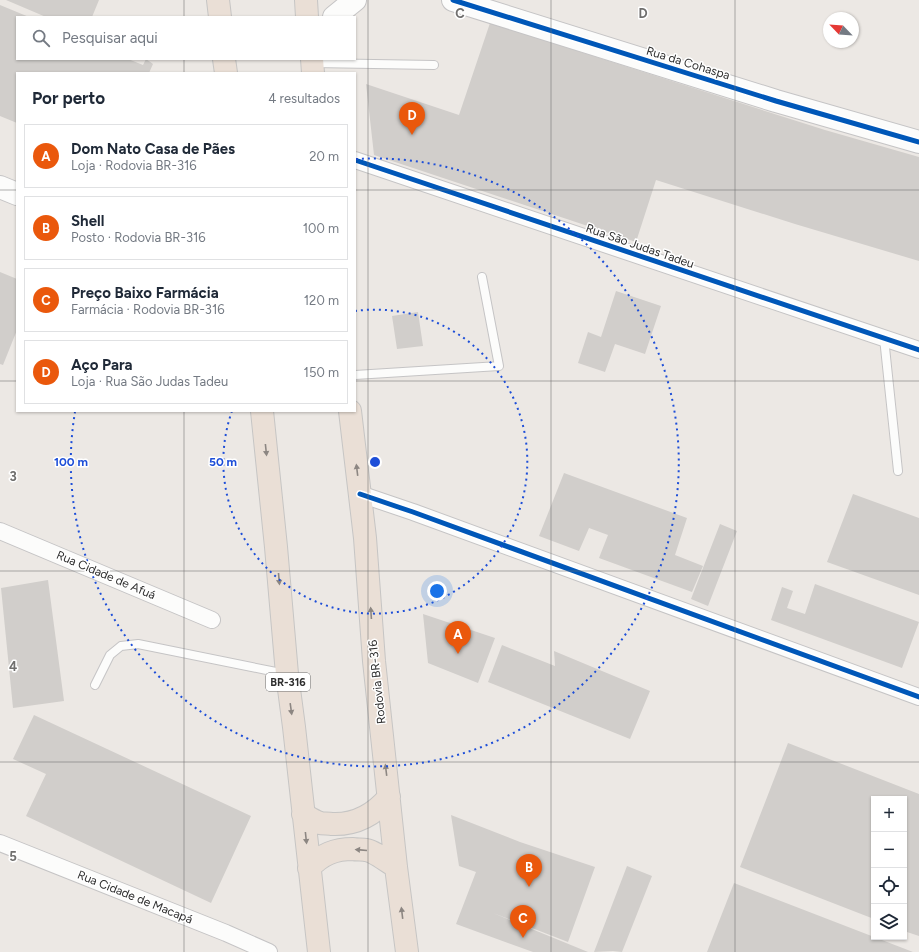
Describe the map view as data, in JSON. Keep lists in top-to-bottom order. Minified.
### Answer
{"streets":{"highway":["BR-316","Rodovia BR-316"],"street":["Rua da Cohaspa","Rua São Judas Tadeu","Rua Cidade de Afuá","Rua Cidade de Macapá"]},"north":"top left","page":{"search":"Pesquisar aqui","heading":["Por perto","4 resultados"],"pins":["D","A","B","C"],"list":[{"mark":"A","name":"Dom Nato Casa de Pães","note":"Loja · Rodovia BR-316","value":"20 m"},{"mark":"B","name":"Shell","note":"Posto · Rodovia BR-316","value":"100 m"},{"mark":"C","name":"Preço Baixo Farmácia","note":"Farmácia · Rodovia BR-316","value":"120 m"},{"mark":"D","name":"Aço Para","note":"Loja · Rua São Judas Tadeu","value":"150 m"}],"map_buttons":["+","−"]},"grid":{"columns":["C","D"],"rows":["3","4","5"]},"rings":["50 m","100 m"]}
